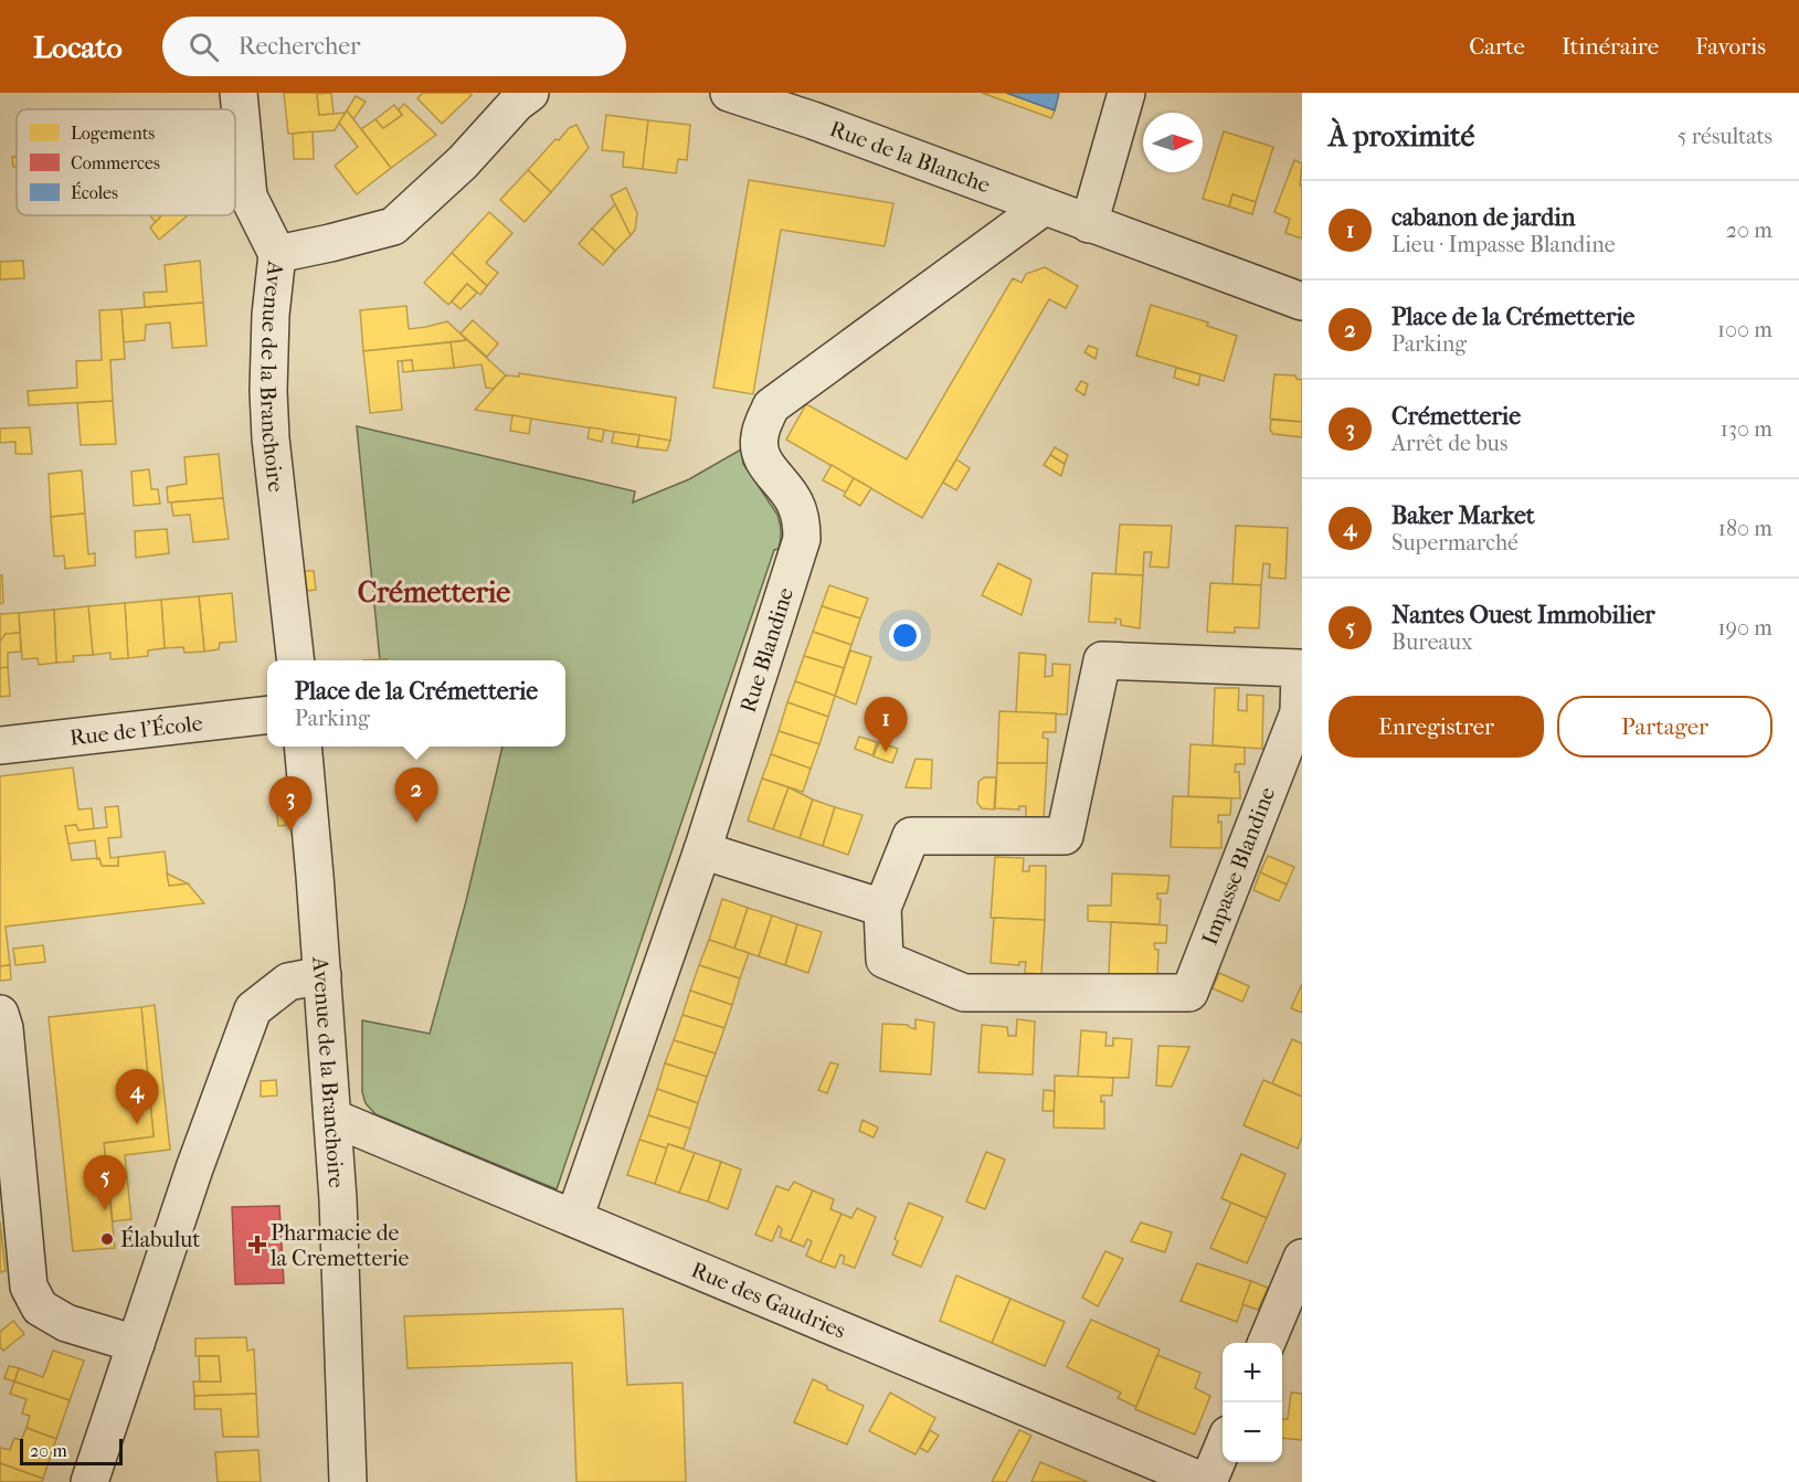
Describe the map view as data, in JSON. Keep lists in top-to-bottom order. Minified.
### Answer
{"streets":{"street":["Rue de la Blanche","Avenue de la Branchoire","Rue Blandine","Rue de l'École","Impasse Blandine","Rue des Gaudries"]},"crossings":[["Rue de la Blanche","Rue Blandine"],["Avenue de la Branchoire","Rue des Gaudries"],["Rue Blandine","Rue des Gaudries"]],"districts":["Crémetterie"],"places":{"other":["Élabulut"],"health":["Pharmacie de la Cremetterie"]},"legend":["Logements","Commerces","Écoles"],"scale_bar":"20 m","north":"right","page":{"header":"Locato","search":"Rechercher","nav":["Carte","Itinéraire","Favoris"],"heading":["À proximité","5 résultats"],"list":[{"mark":"1","name":"cabanon de jardin","note":"Lieu · Impasse Blandine","value":"20 m"},{"mark":"2","name":"Place de la Crémetterie","note":"Parking","value":"100 m"},{"mark":"3","name":"Crémetterie","note":"Arrêt de bus","value":"130 m"},{"mark":"4","name":"Baker Market","note":"Supermarché","value":"180 m"},{"mark":"5","name":"Nantes Ouest Immobilier","note":"Bureaux","value":"190 m"}],"popup":["Place de la Crémetterie","Parking"],"buttons":["Enregistrer","Partager"],"pins":["1","2","3","4","5"],"map_buttons":["+","−"],"scale":"20 m"}}
